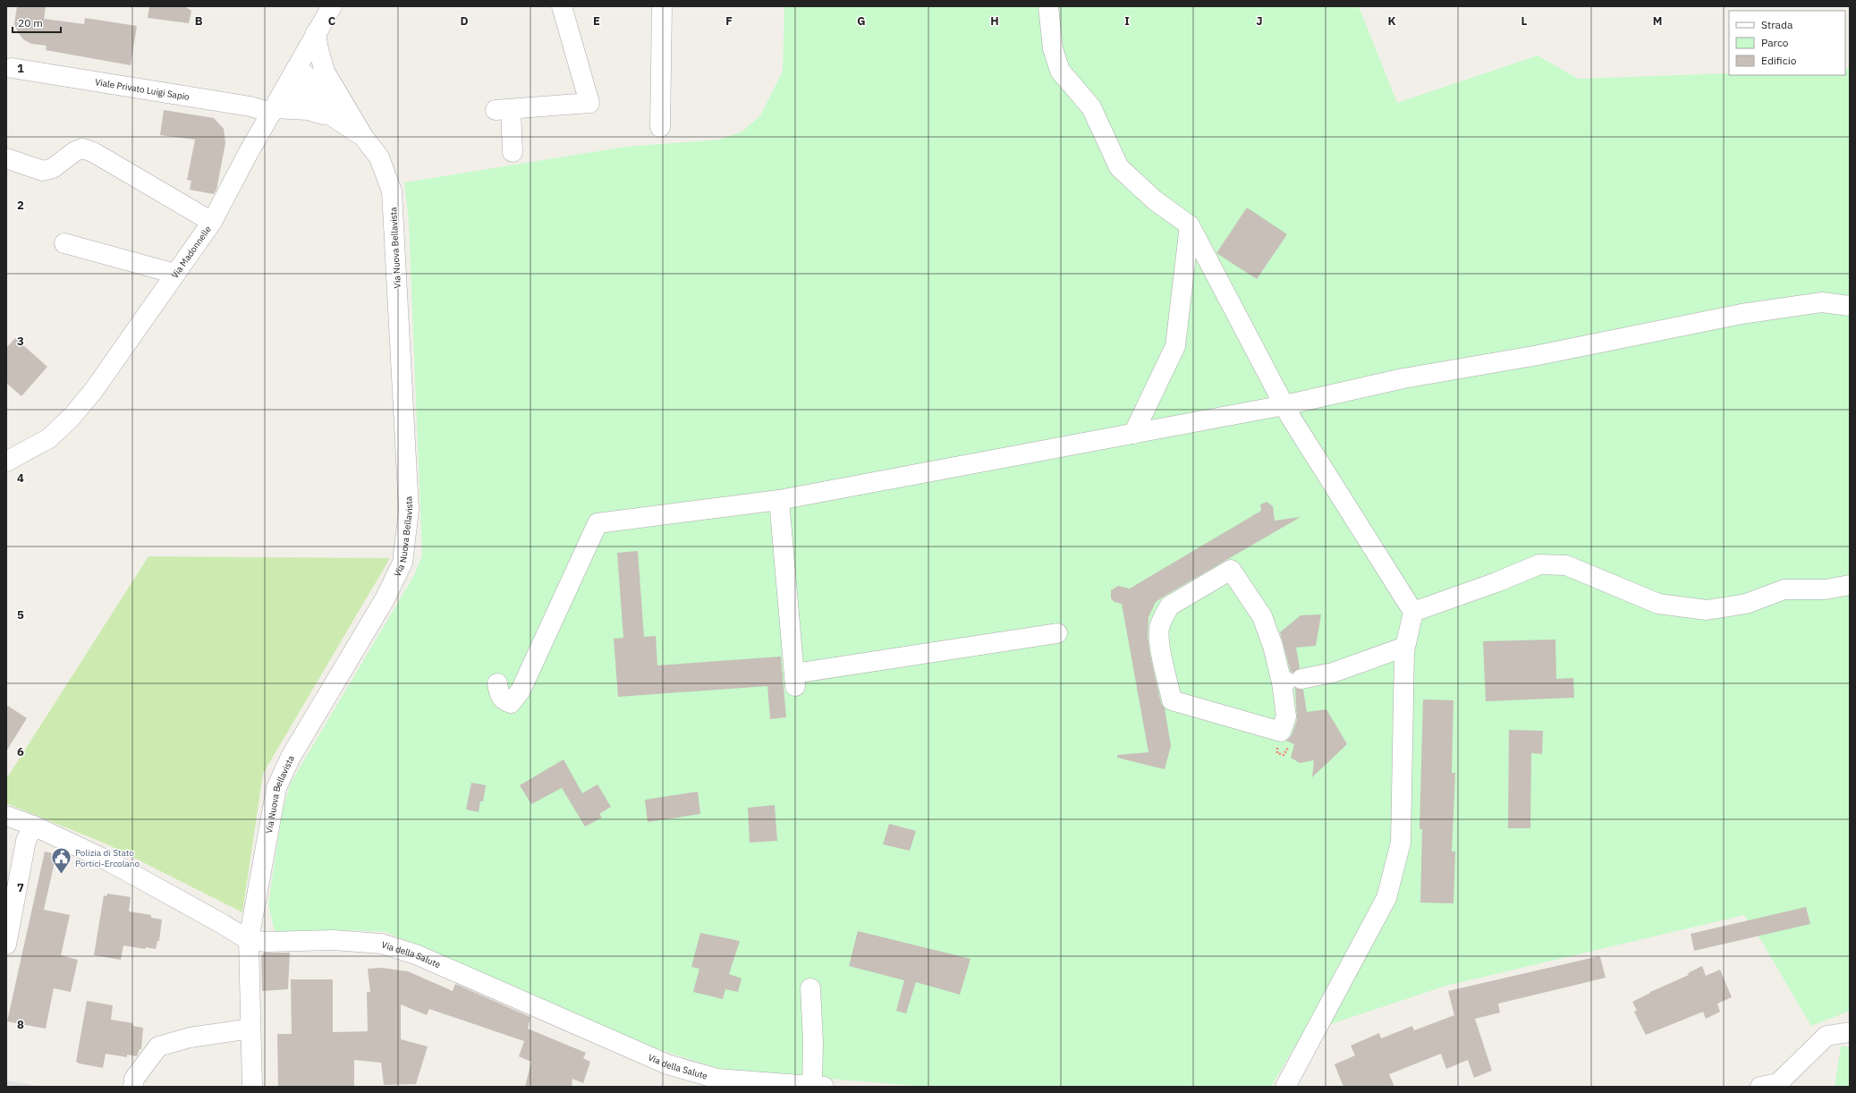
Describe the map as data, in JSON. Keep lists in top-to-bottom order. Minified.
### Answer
{"streets":{"street":["Viale Privato Luigi Sapio","Via Nuova Bellavista","Via Madonnelle","Via della Salute"]},"crossings":[["Viale Privato Luigi Sapio","Via Nuova Bellavista"],["Viale Privato Luigi Sapio","Via Madonnelle"],["Via Nuova Bellavista","Via della Salute"]],"places":{"public building":["Polizia di Stato Portici-Ercolano"]},"legend":["Strada","Parco","Edificio"],"scale_bar":"20 m","grid":{"columns":["B","C","D","E","F","G","H","I","J","K","L","M"],"rows":["1","2","3","4","5","6","7","8"]}}
